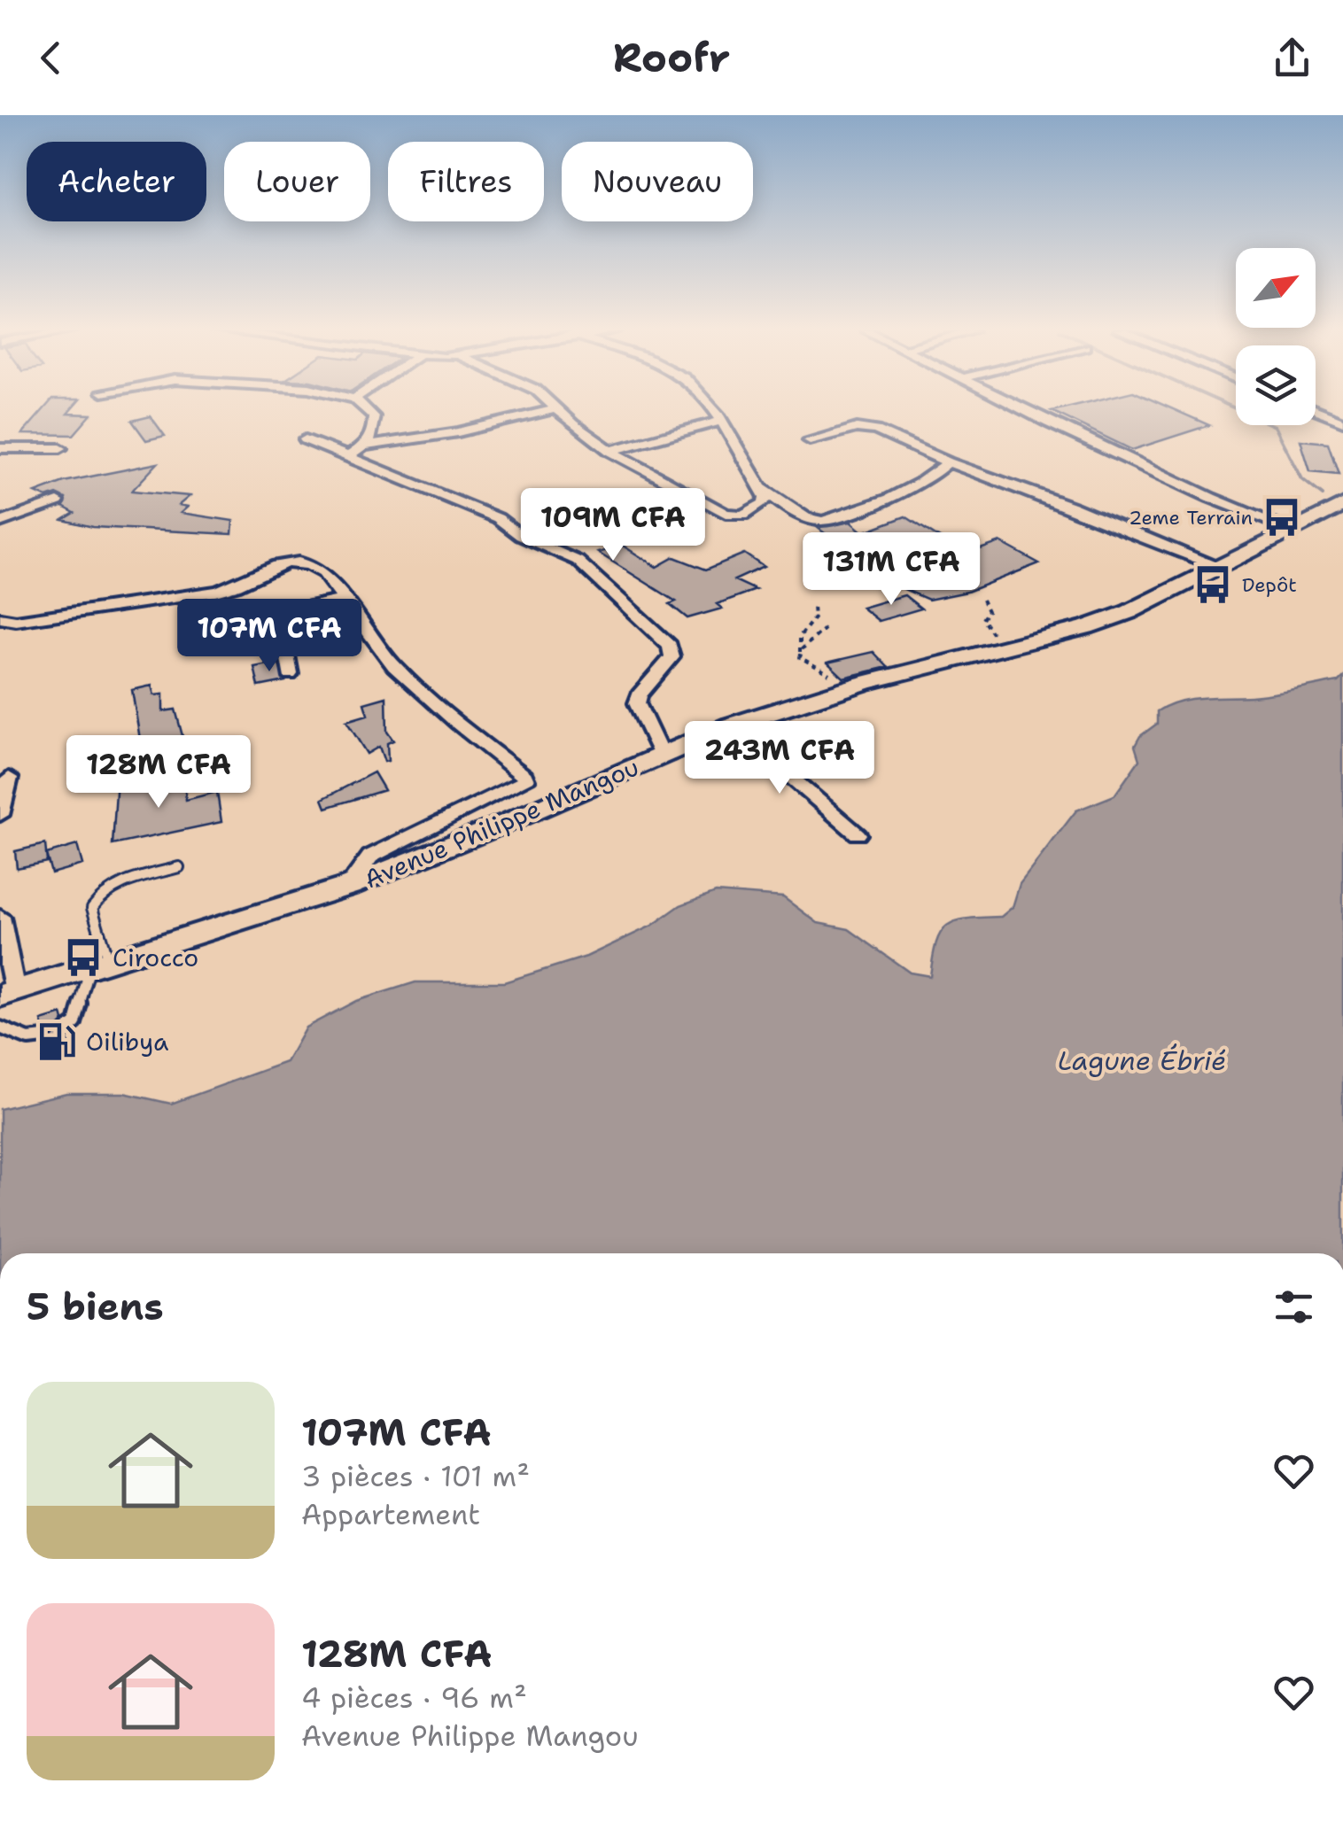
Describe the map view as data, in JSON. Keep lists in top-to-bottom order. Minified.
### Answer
{"streets":{"street":["Avenue Philippe Mangou"]},"water":["Lagune Ébrié"],"places":{"bus stop":["2eme Terrain","Depôt","Cirocco"],"fuel station":["Oilibya"]},"north":"top right","page":{"header":"Roofr","chip":["Acheter","Louer","Filtres","Nouveau"],"price":["109M CFA","131M CFA","107M CFA","243M CFA","128M CFA"],"heading":"5 biens","list":[{"name":"107M CFA","note":"3 pièces · 101 m² · Appartement"},{"name":"128M CFA","note":"4 pièces · 96 m² · Avenue Philippe Mangou"}]}}
